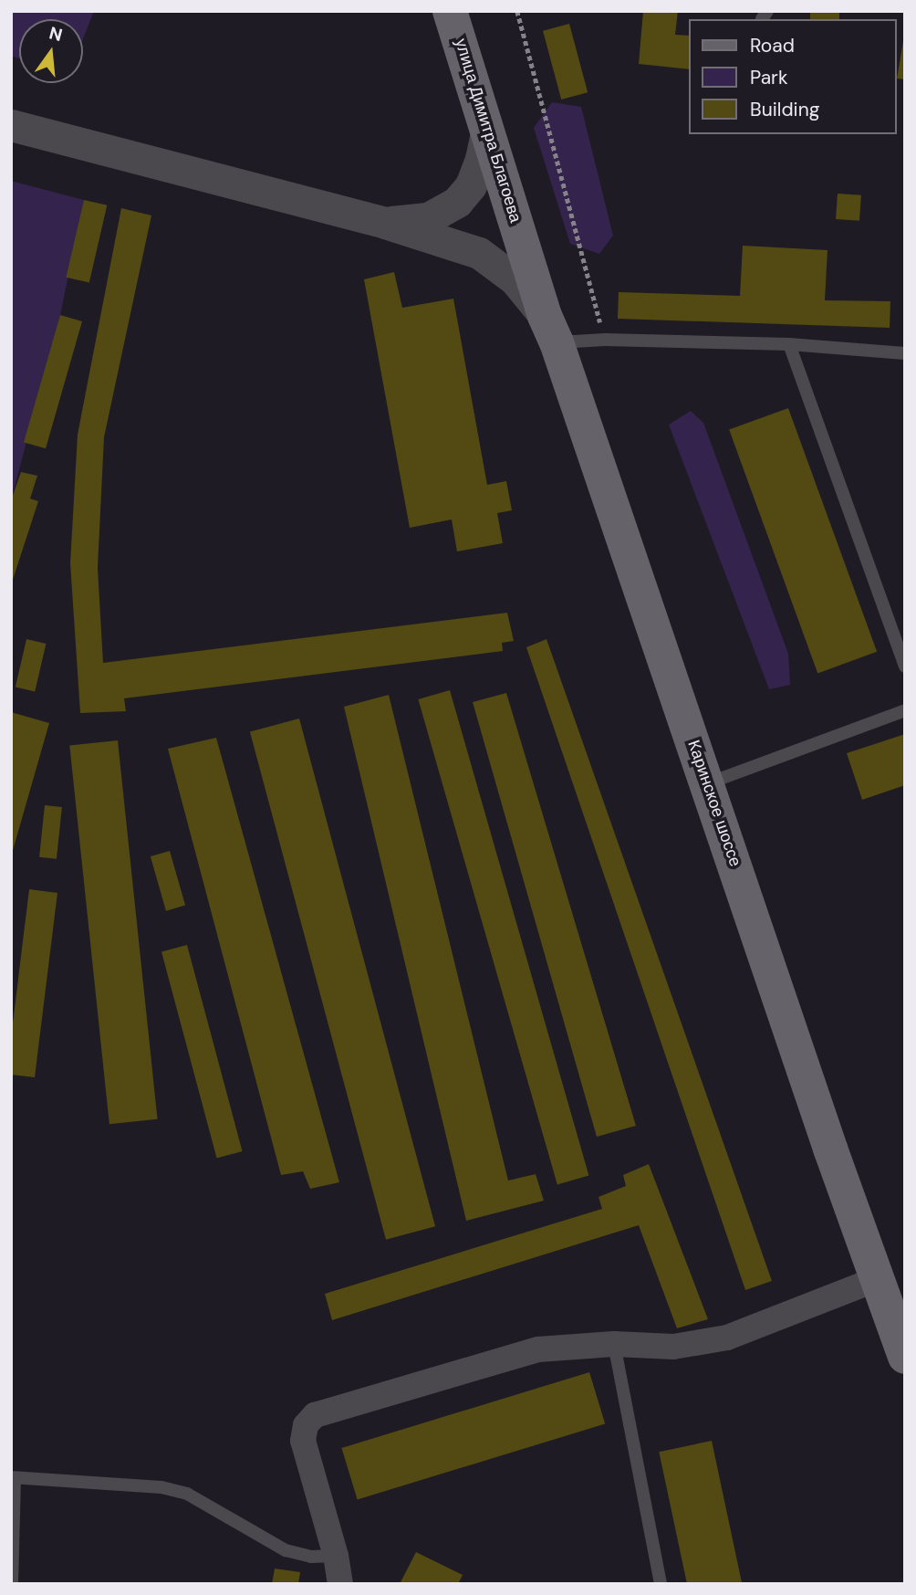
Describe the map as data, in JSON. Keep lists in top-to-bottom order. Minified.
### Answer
{"streets":{"main road":["улица Димитра Благоева","Каринское шоссе"]},"crossings":[["улица Димитра Благоева","Каринское шоссе"]],"legend":["Road","Park","Building"],"north":"top"}
